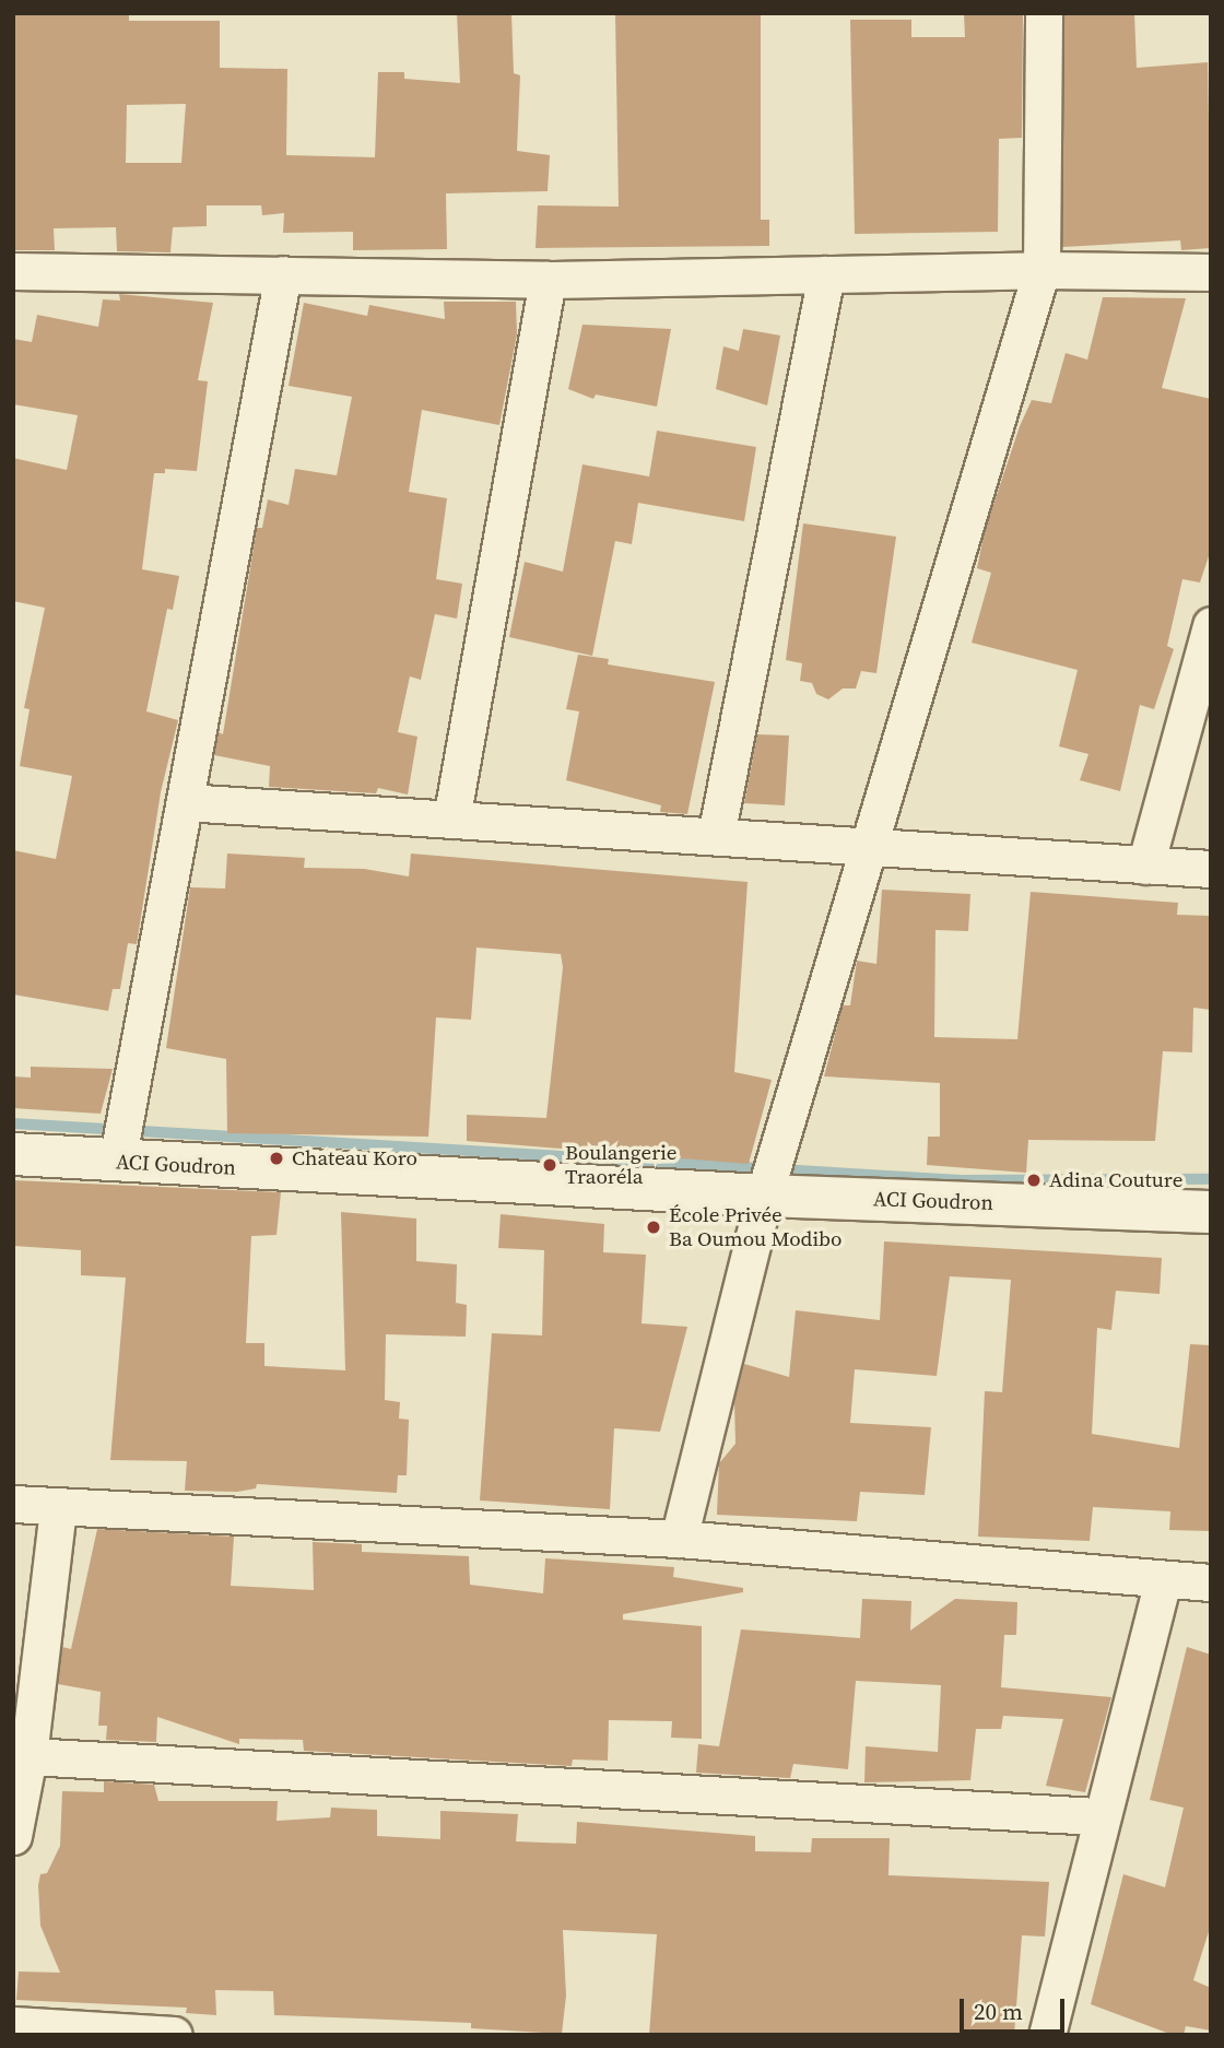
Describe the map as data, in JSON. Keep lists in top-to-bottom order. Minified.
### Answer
{"streets":{"street":["ACI Goudron"]},"places":["Chateau Koro","Boulangerie Traoréla","Adina Couture","École Privée Ba Oumou Modibo"],"scale_bar":"20 m"}
